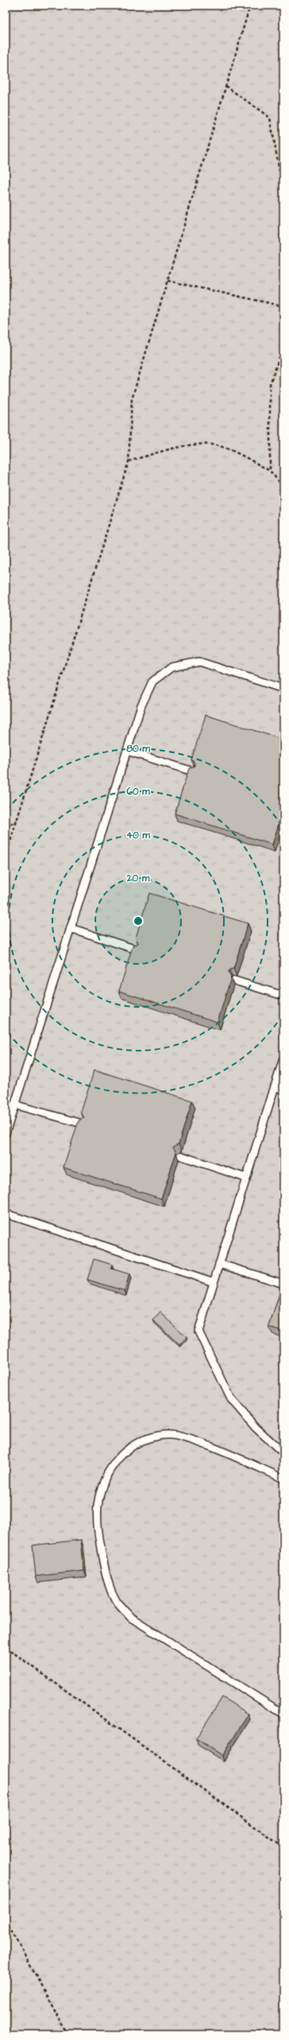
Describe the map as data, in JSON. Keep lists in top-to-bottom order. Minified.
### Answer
{"rings":["80 m","60 m","40 m","20 m"]}
